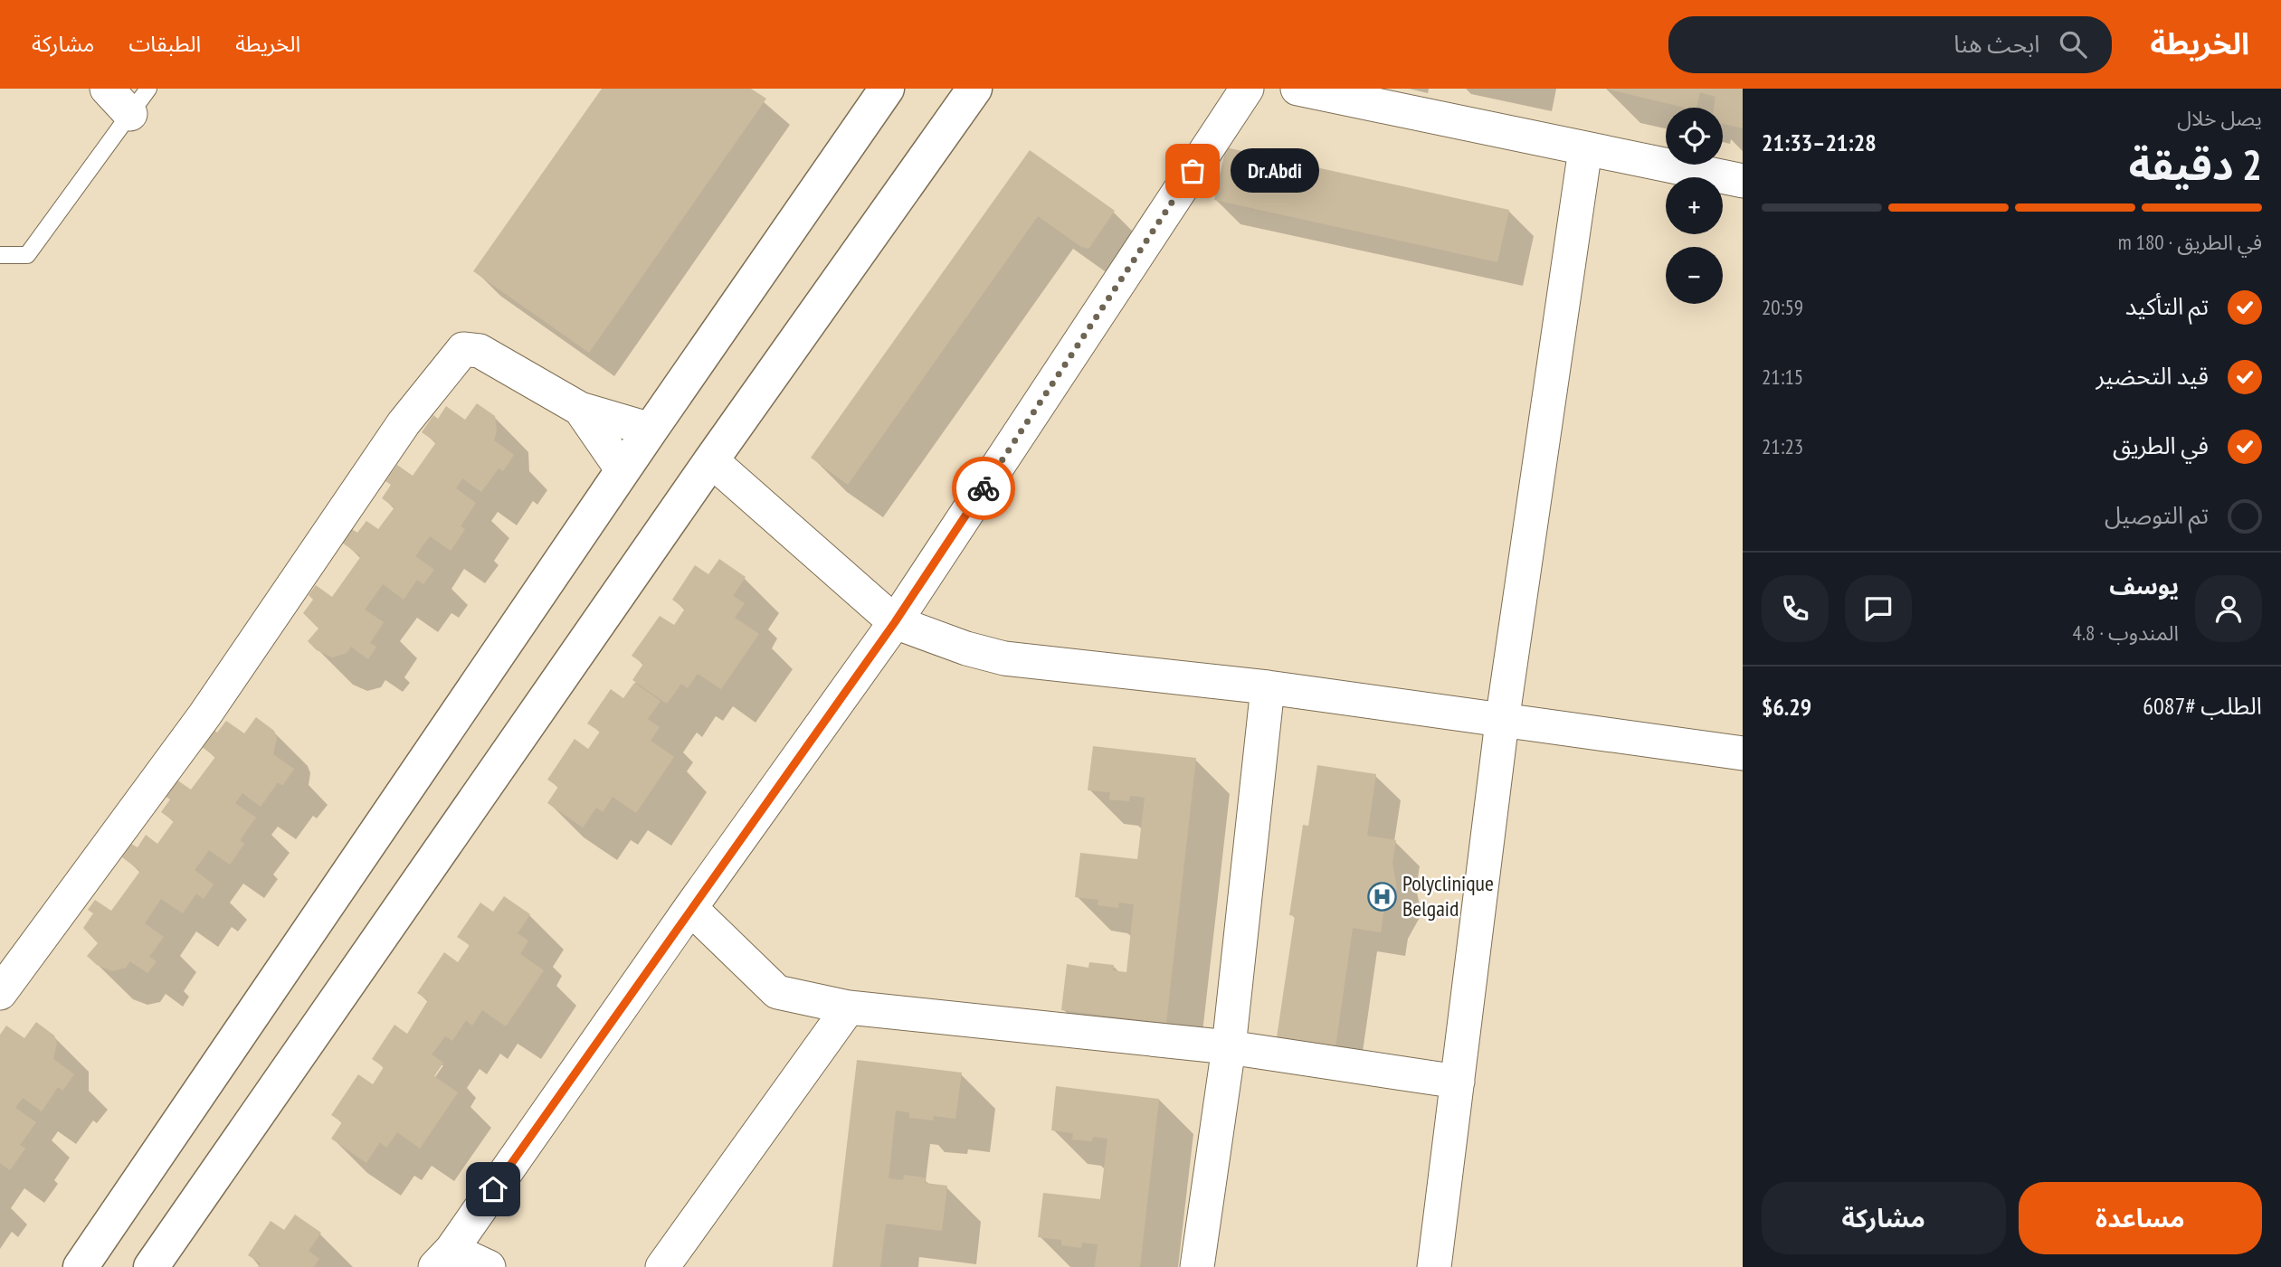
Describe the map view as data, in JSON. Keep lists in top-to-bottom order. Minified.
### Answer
{"places":{"other":["Dr.Abdi"],"hospital":["Polyclinique Belgaid"]},"page":{"header":"الخريطة","search":"ابحث هنا","nav":["الخريطة","الطبقات","مشاركة"],"heading":["2 دقيقة","يصل خلال","21:28–21:33"],"panel":["يوسف","المندوب · 4.8","الطلب #6087","$6.29"],"map_buttons":["+","−"],"bubble":"Dr.Abdi","bar":"في الطريق · 180 m","list":[["تم التأكيد","20:59"],["قيد التحضير","21:15"],["في الطريق","21:23"],"تم التوصيل"],"buttons":["مساعدة","مشاركة"]}}
